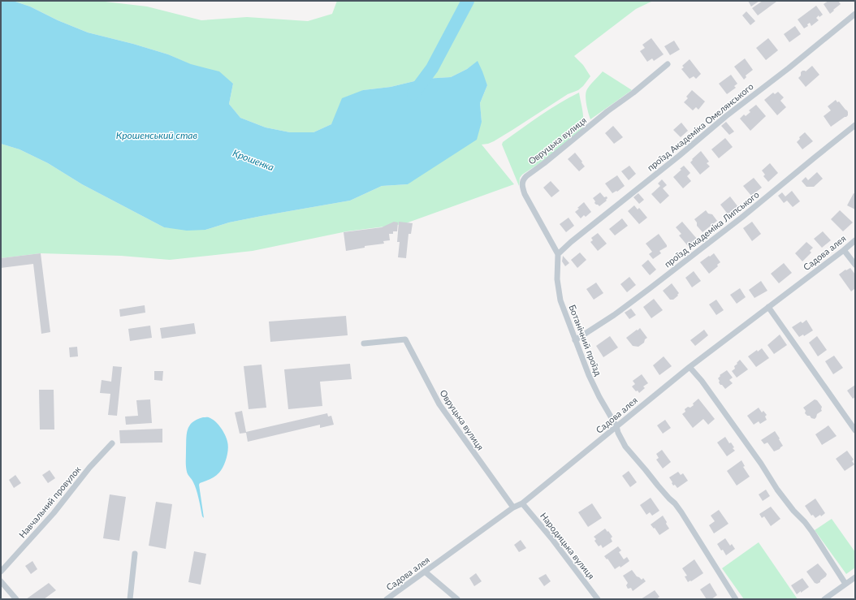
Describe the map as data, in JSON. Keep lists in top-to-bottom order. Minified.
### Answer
{"streets":{"street":["проїзд Академіка Омелянського","Овруцька вулиця","проїзд Академіка Липського","Садова алея","Ботанічний проїзд","Навчальний провулок","Народицька вулиця"]},"crossings":[["проїзд Академіка Омелянського","Овруцька вулиця"],["проїзд Академіка Омелянського","Ботанічний проїзд"],["Овруцька вулиця","Садова алея"],["Овруцька вулиця","Ботанічний проїзд"],["проїзд Академіка Липського","Ботанічний проїзд"],["Садова алея","Ботанічний проїзд"],["Садова алея","Народицька вулиця"]],"water":["Крошенський став","Крошенка"]}
